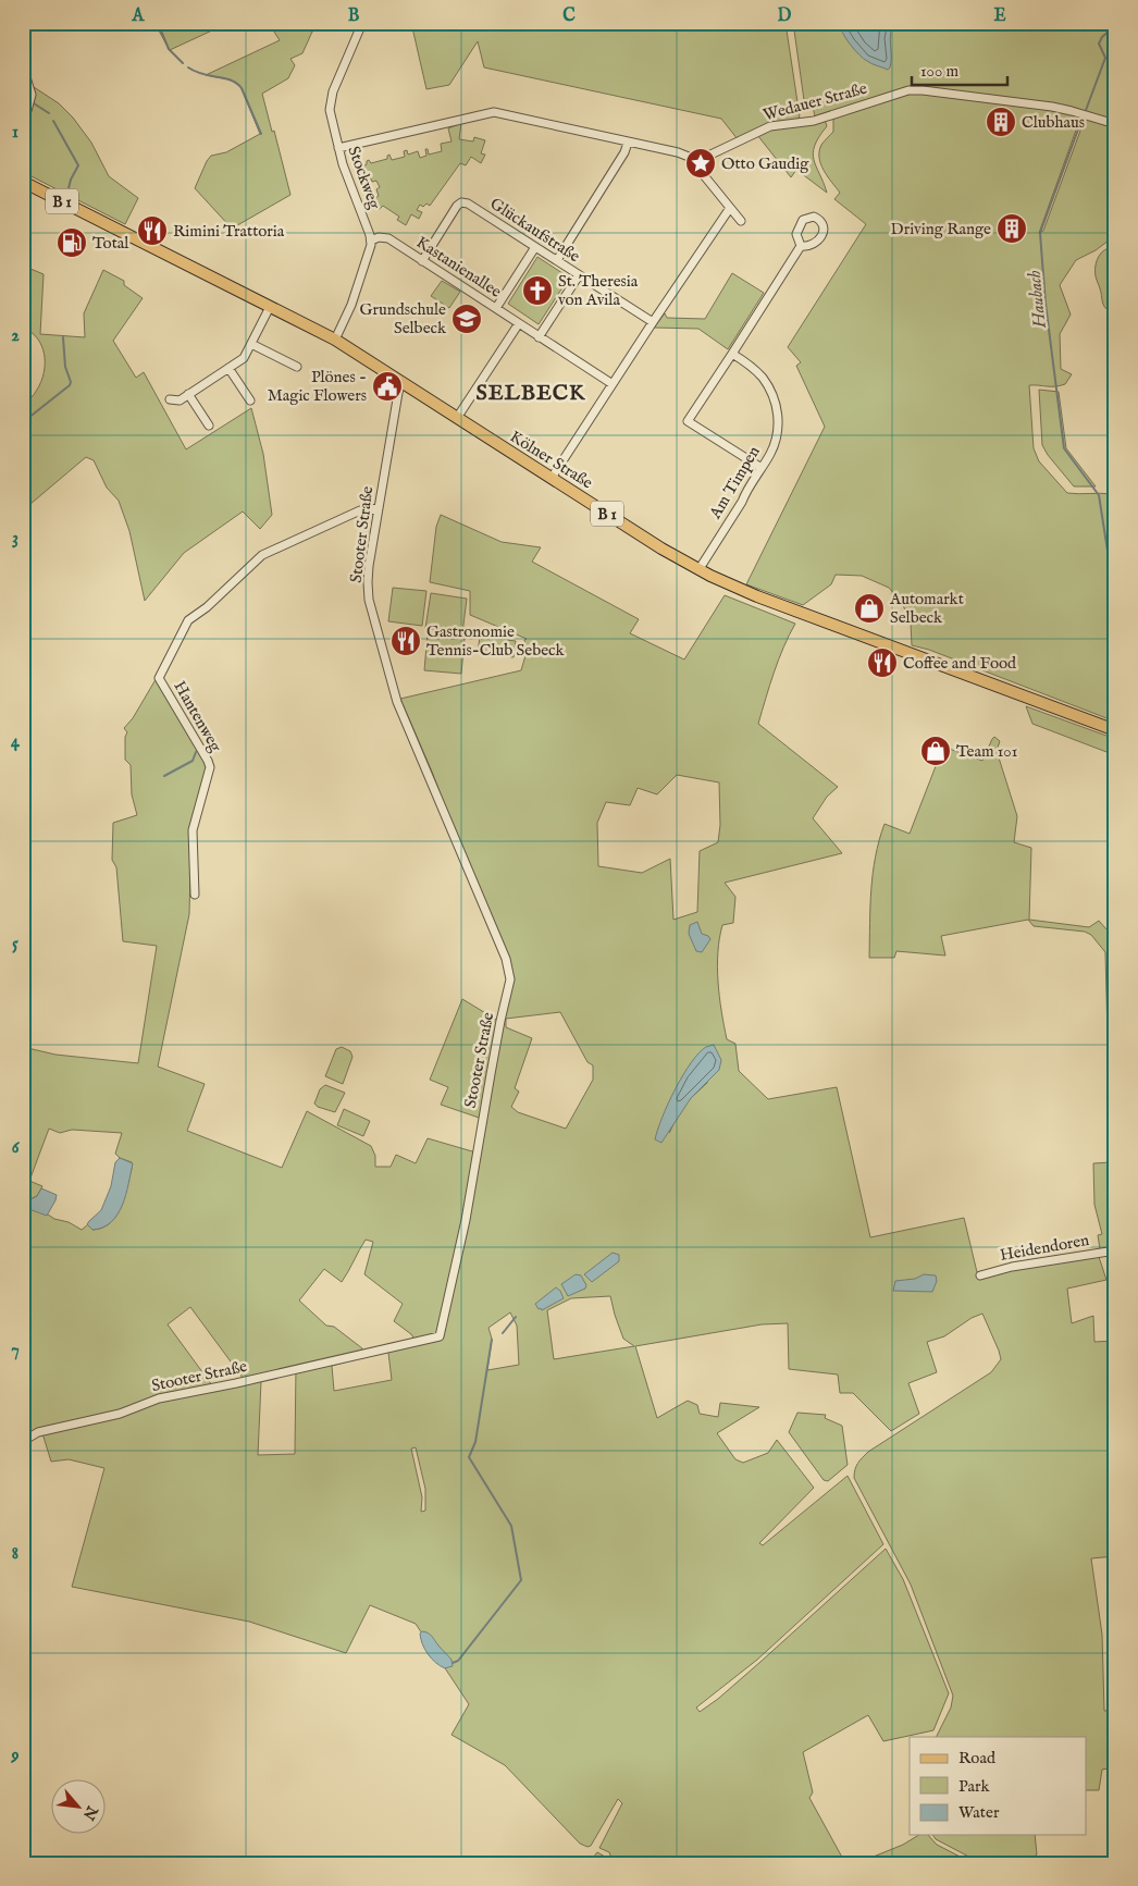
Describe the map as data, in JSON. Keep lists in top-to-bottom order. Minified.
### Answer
{"streets":{"main road":["B 1","Kölner Straße"],"street":["Wedauer Straße","Stockweg","Glückaufstraße","Kastanienallee","Am Timpen","Stooter Straße","Hantenweg","Heidendoren"]},"crossings":[["Stockweg","Kastanienallee"],["Glückaufstraße","Kastanienallee"],["Kölner Straße","Am Timpen"],["Kölner Straße","Stooter Straße"],["Stooter Straße","Hantenweg"]],"districts":["SELBECK"],"water":["Haubach"],"places":{"building":["Clubhaus","Driving Range"],"place":["Otto Gaudig"],"restaurant":["Rimini Trattoria","Gastronomie Tennis-Club Sebeck","Coffee and Food"],"fuel station":["Total"],"church":["St. Theresia von Avila"],"school or university":["Grundschule Selbeck"],"public building":["Plönes - Magic Flowers"],"shop":["Automarkt Selbeck","Team 101"]},"legend":["Road","Park","Water"],"scale_bar":"100 m","north":"bottom right","grid":{"columns":["A","B","C","D","E"],"rows":["1","2","3","4","5","6","7","8","9"]}}
